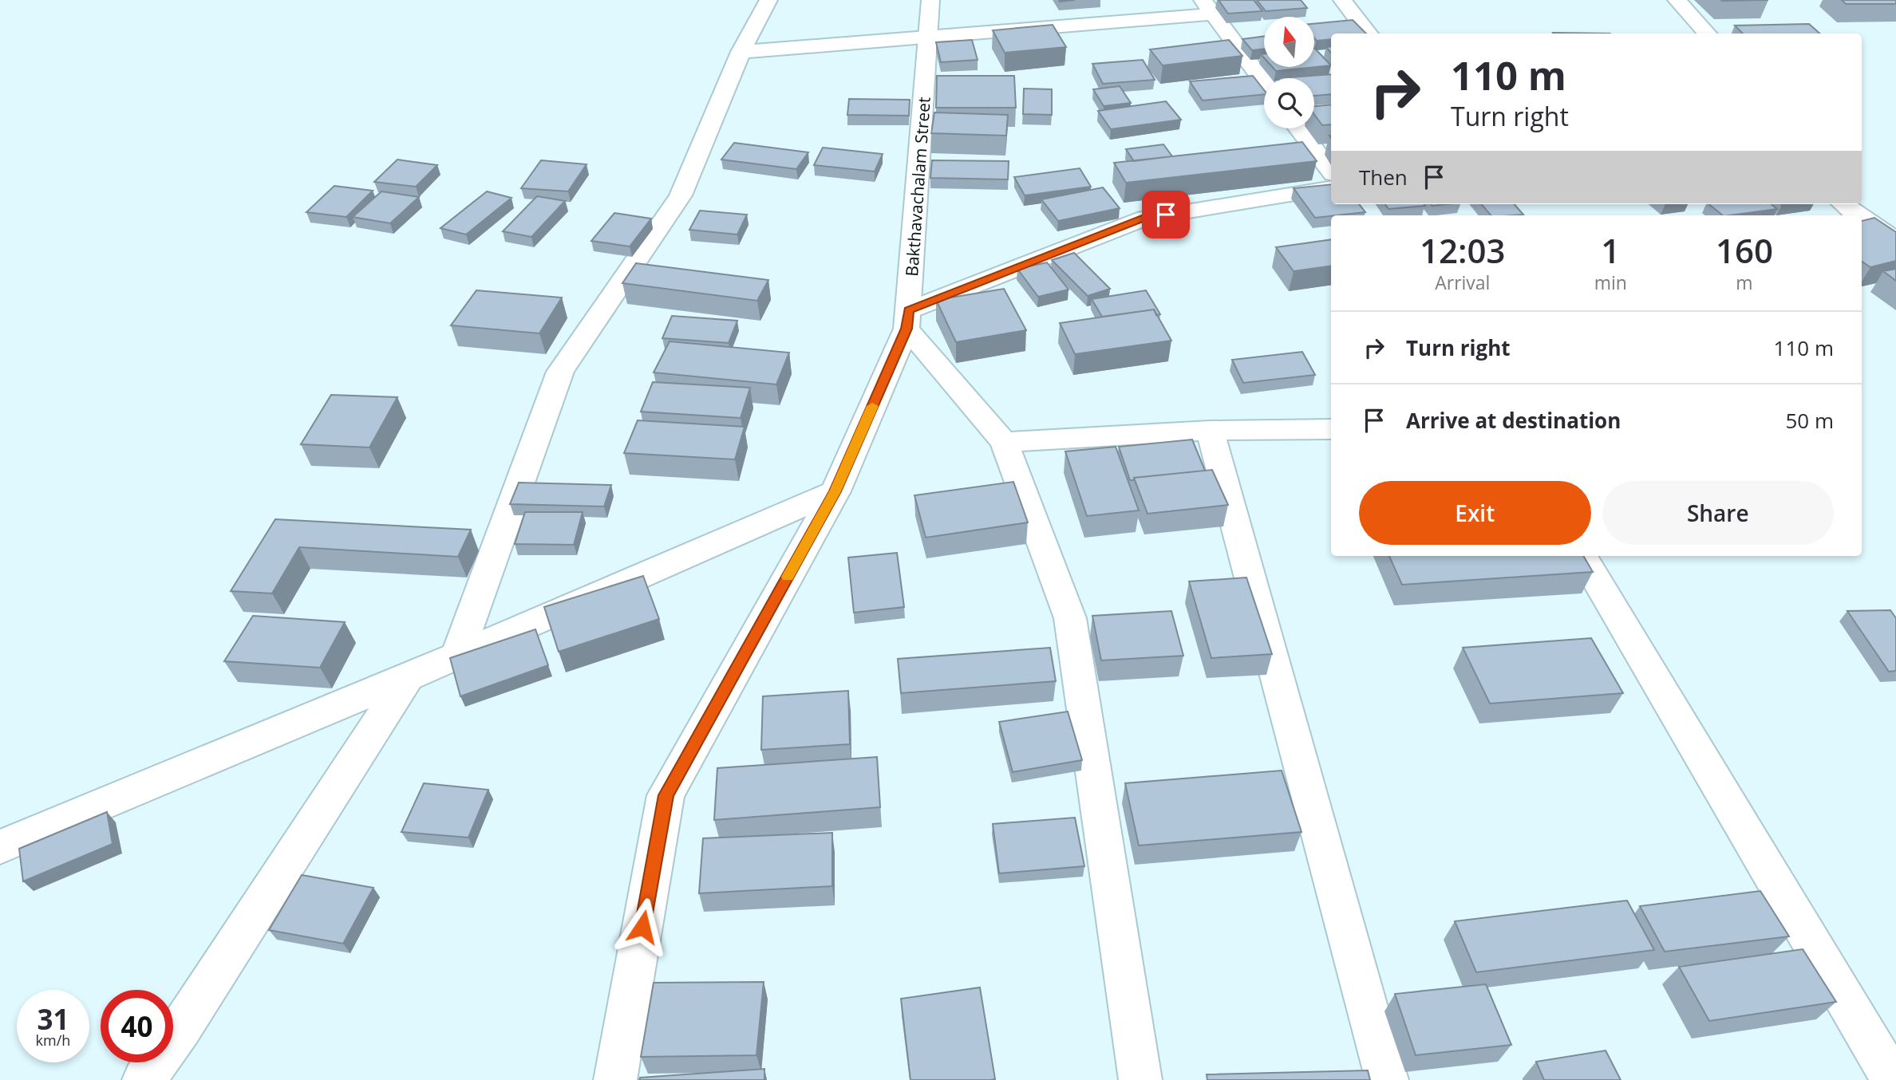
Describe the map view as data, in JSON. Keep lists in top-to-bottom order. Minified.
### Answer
{"streets":{"street":["Bakthavachalam Street"]},"north":"top","page":{"turn":["110 m","Turn right"],"then":"Then","eta":["12:03","Arrival","1","min","160","m"],"list":[{"name":"Turn right","value":"110 m"},{"name":"Arrive at destination","value":"50 m"}],"buttons":["Exit","Share"],"speed":"31 km/h","limit":"40"}}
